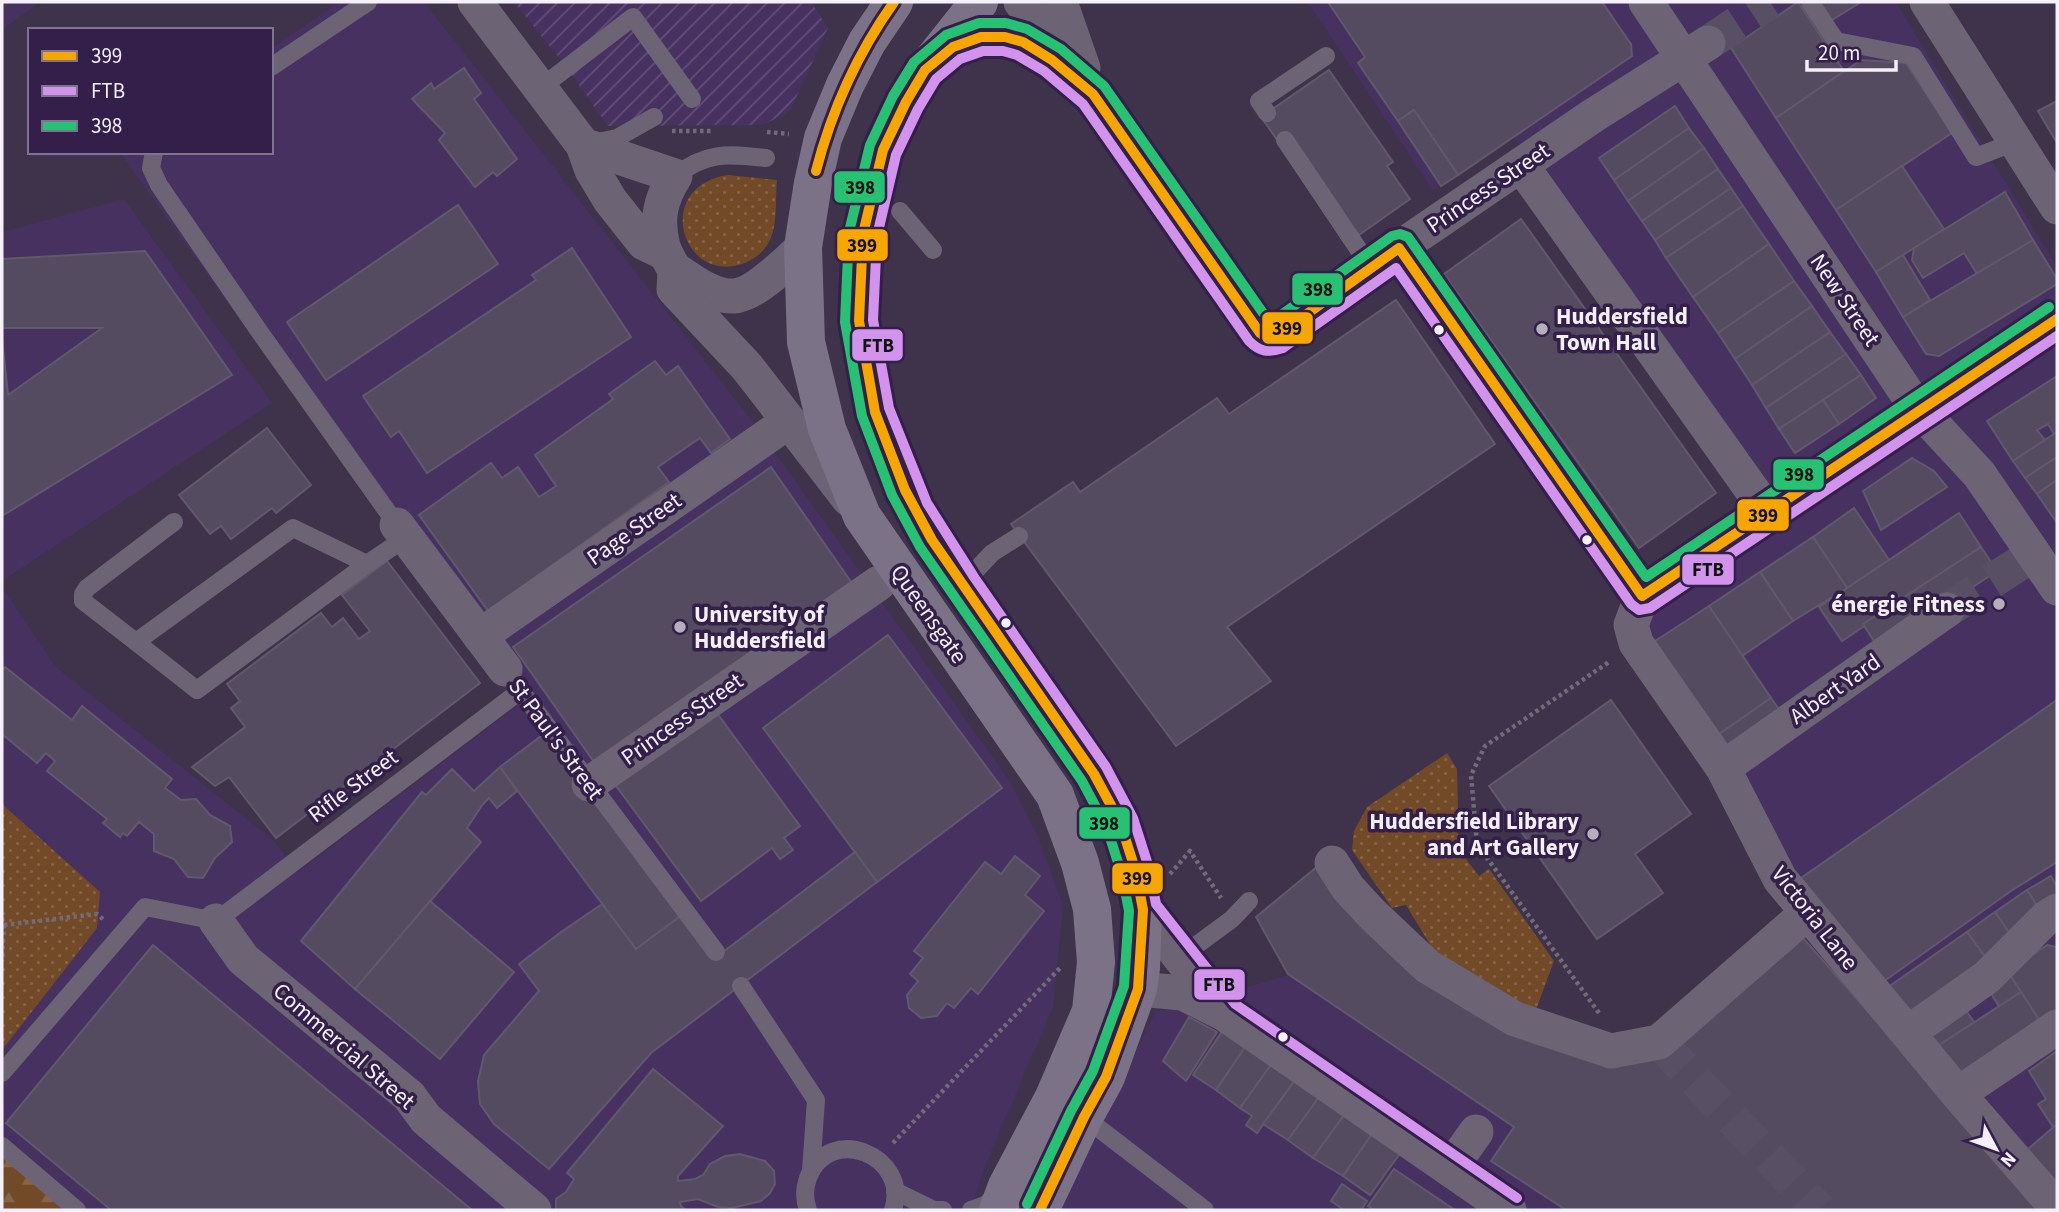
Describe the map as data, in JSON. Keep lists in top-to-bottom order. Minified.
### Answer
{"streets":{"highway":["Queensgate"],"street":["Princess Street","New Street","Page Street","Albert Yard","St Paul's Street","Victoria Lane","Commercial Street"],"lane":["Rifle Street"]},"crossings":[["Princess Street","New Street"],["Princess Street","St Paul's Street"],["Page Street","St Paul's Street"],["Albert Yard","Victoria Lane"],["St Paul's Street","Rifle Street"],["Rifle Street","Commercial Street"]],"places":["Huddersfield Town Hall","énergie Fitness","University of Huddersfield","Huddersfield Library and Art Gallery"],"lines":["transit line 399","transit line 398","transit line FTB"],"legend":["399","FTB","398"],"scale_bar":"20 m","north":"bottom right"}
